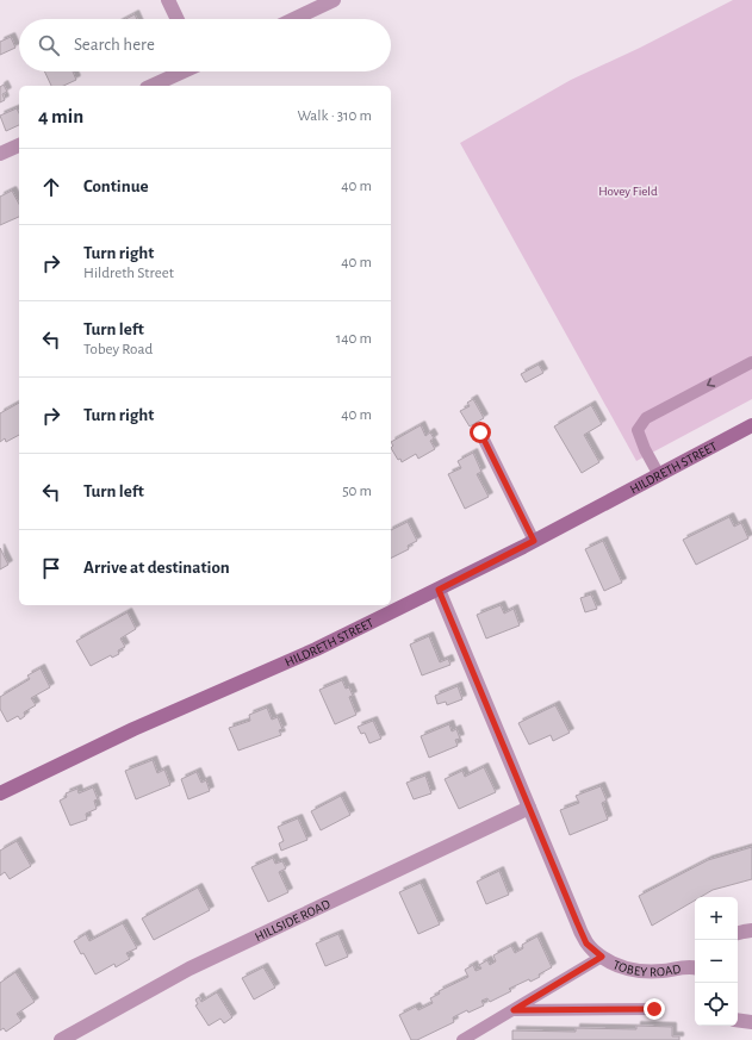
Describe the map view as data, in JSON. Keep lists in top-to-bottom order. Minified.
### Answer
{"streets":{"street":["HILDRETH STREET","HILLSIDE ROAD","TOBEY ROAD"]},"crossings":[["HILDRETH STREET","TOBEY ROAD"],["HILLSIDE ROAD","TOBEY ROAD"]],"parks":["Hovey Field"],"page":{"search":"Search here","heading":["4 min","Walk · 310 m"],"list":[["Continue","40 m"],["Turn right","Hildreth Street","40 m"],["Turn left","Tobey Road","140 m"],["Turn right","40 m"],["Turn left","50 m"],"Arrive at destination"],"map_buttons":["+","−"]}}
